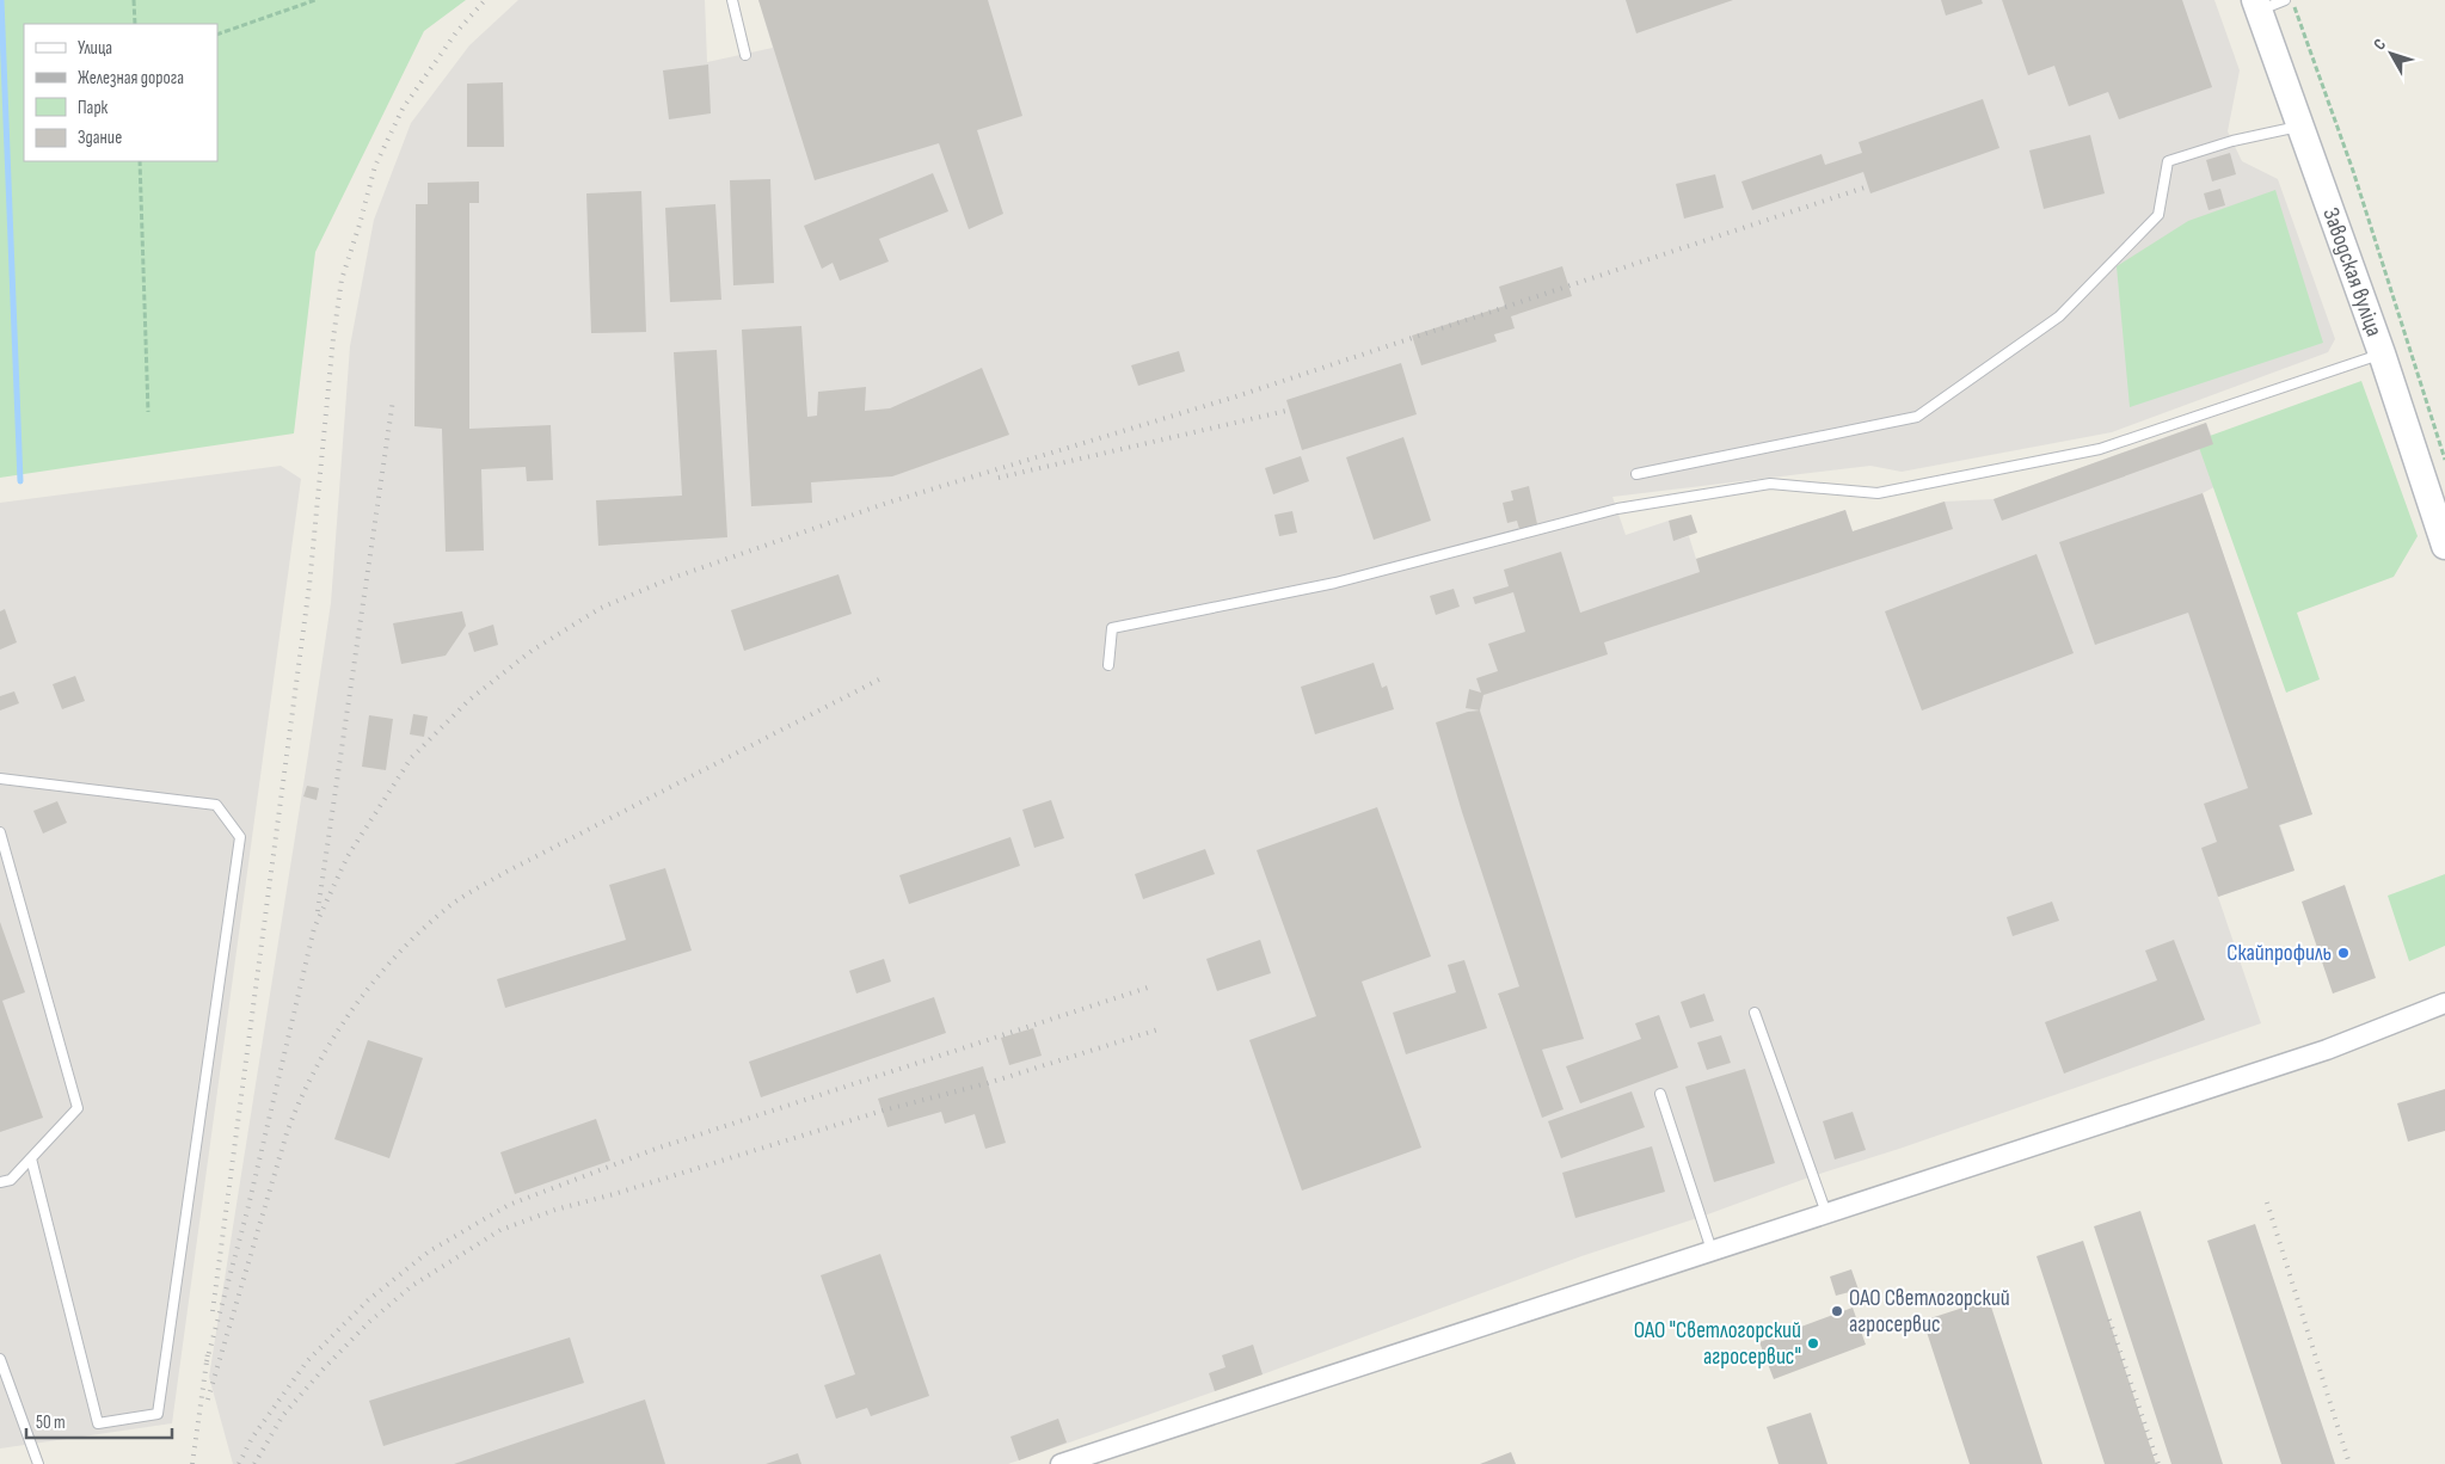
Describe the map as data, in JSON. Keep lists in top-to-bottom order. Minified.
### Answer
{"streets":{"main road":["Заводская вуліца"]},"places":["Скайпрофиль","ОАО Светлогорский агросервис","ОАО \"Светлогорский агросервис\""],"legend":["Улица","Железная дорога","Парк","Здание"],"scale_bar":"50 m","north":"top left"}
